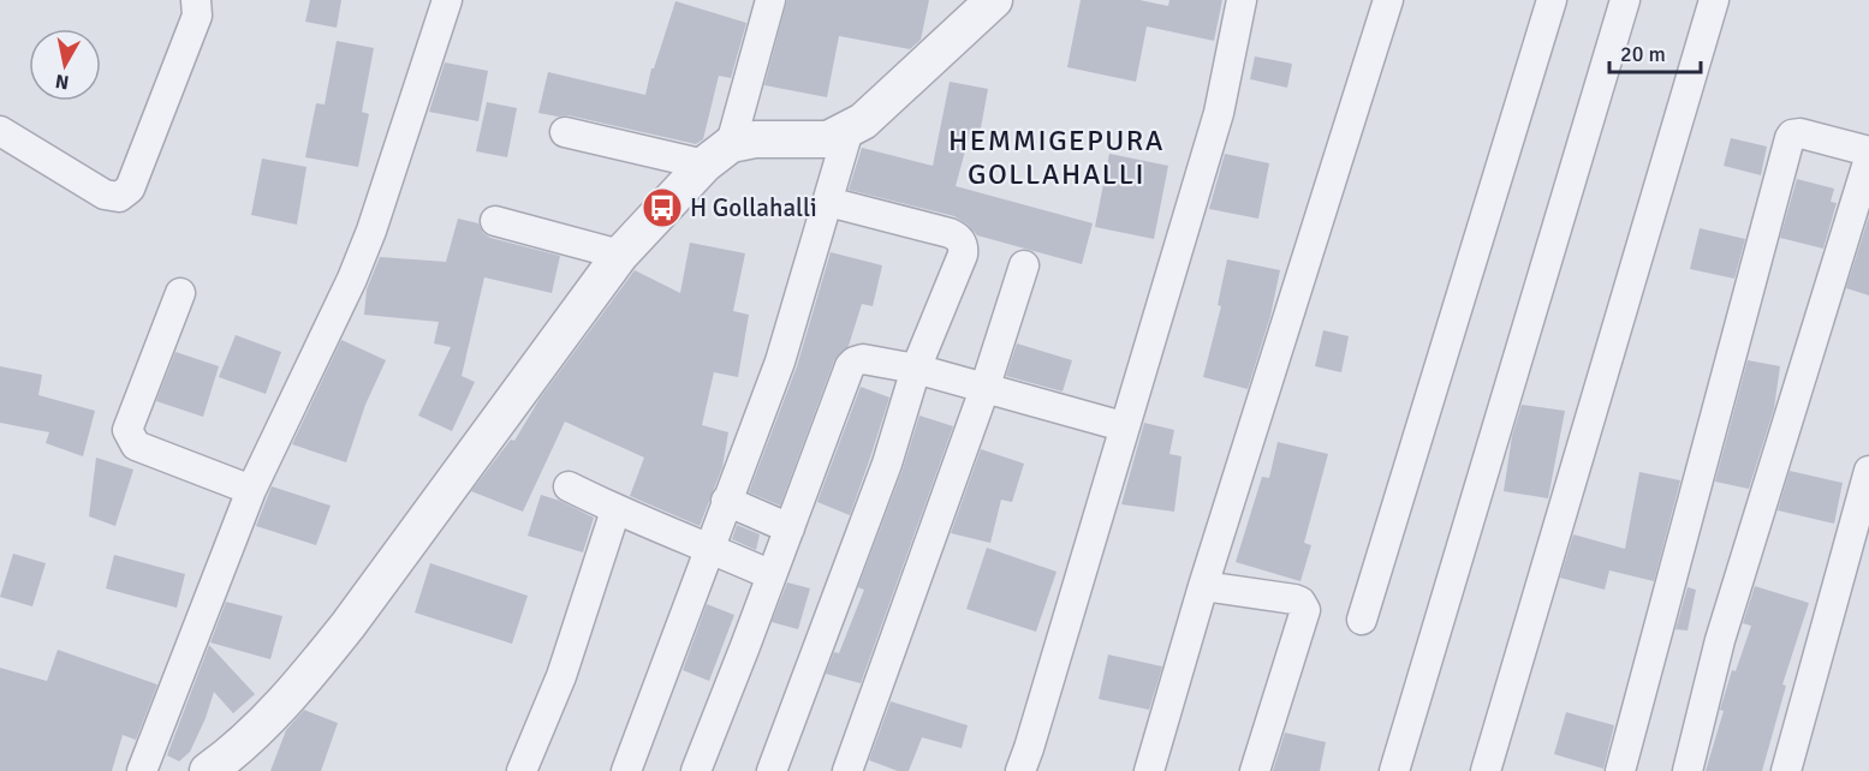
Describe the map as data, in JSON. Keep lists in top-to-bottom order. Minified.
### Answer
{"districts":["HEMMIGEPURA GOLLAHALLI"],"places":{"bus stop":["H Gollahalli"]},"scale_bar":"20 m","north":"bottom"}
